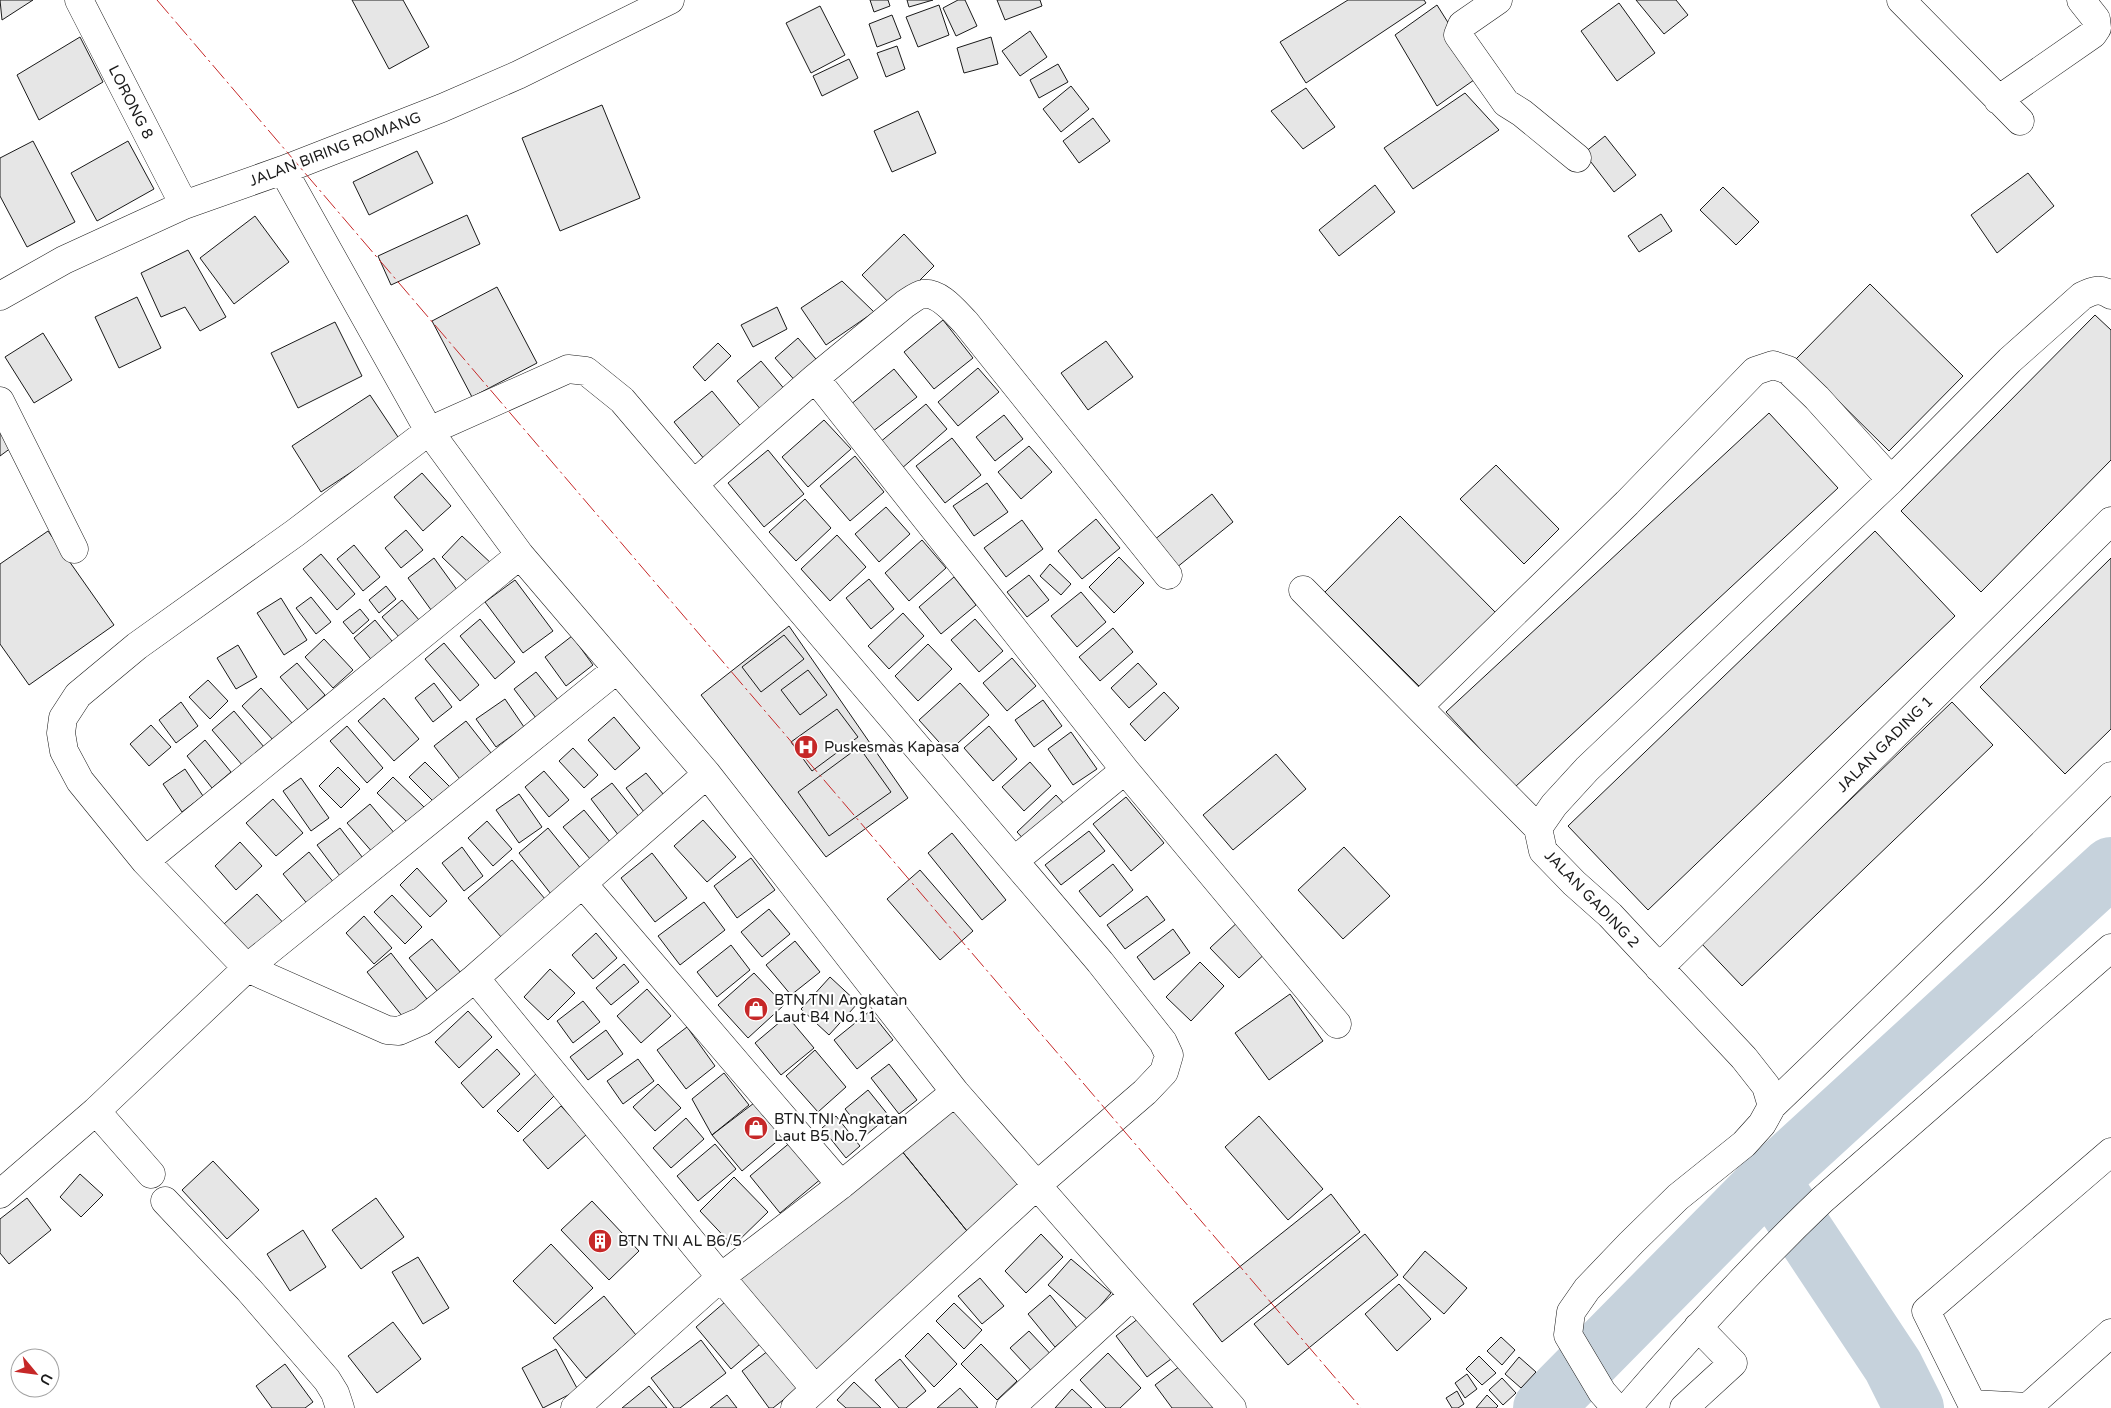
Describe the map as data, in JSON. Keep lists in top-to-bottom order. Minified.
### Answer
{"streets":{"street":["LORONG 8","JALAN BIRING ROMANG","JALAN GADING 1","JALAN GADING 2"]},"crossings":[["LORONG 8","JALAN BIRING ROMANG"],["JALAN GADING 1","JALAN GADING 2"]],"places":{"hospital":["Puskesmas Kapasa"],"shop":["BTN TNI Angkatan Laut B4 No.11","BTN TNI Angkatan Laut B5 No.7"],"building":["BTN TNI AL B6/5"]},"north":"bottom right"}
